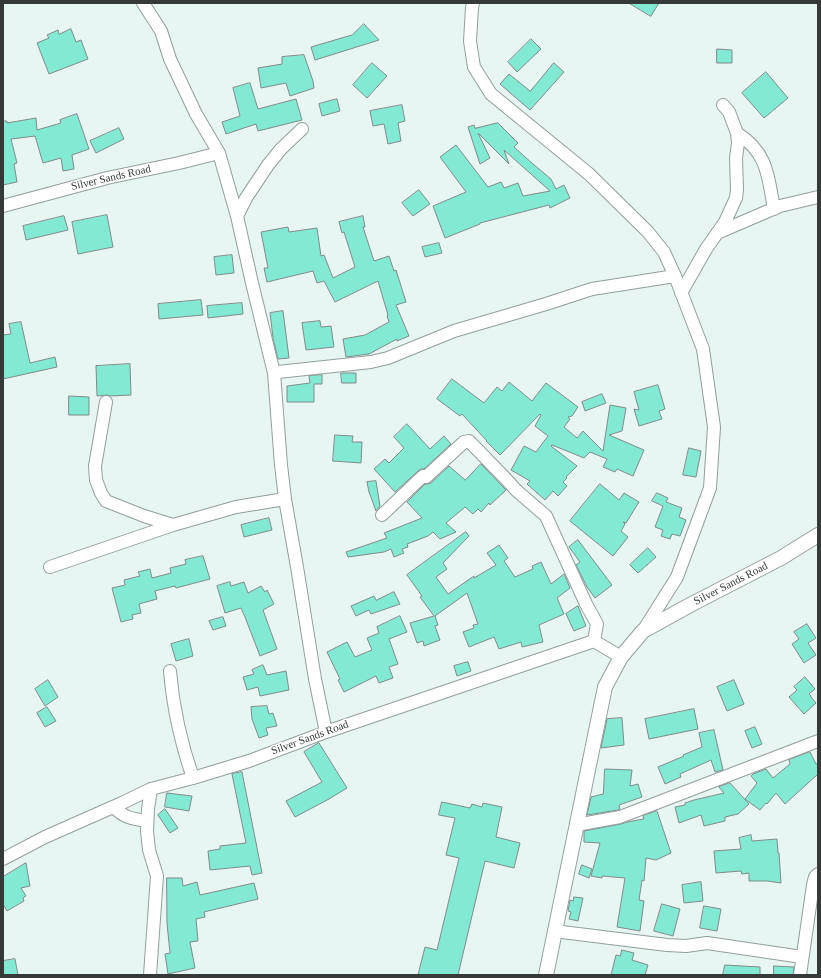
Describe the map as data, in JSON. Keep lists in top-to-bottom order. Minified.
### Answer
{"streets":{"street":["Silver Sands Road"]}}
